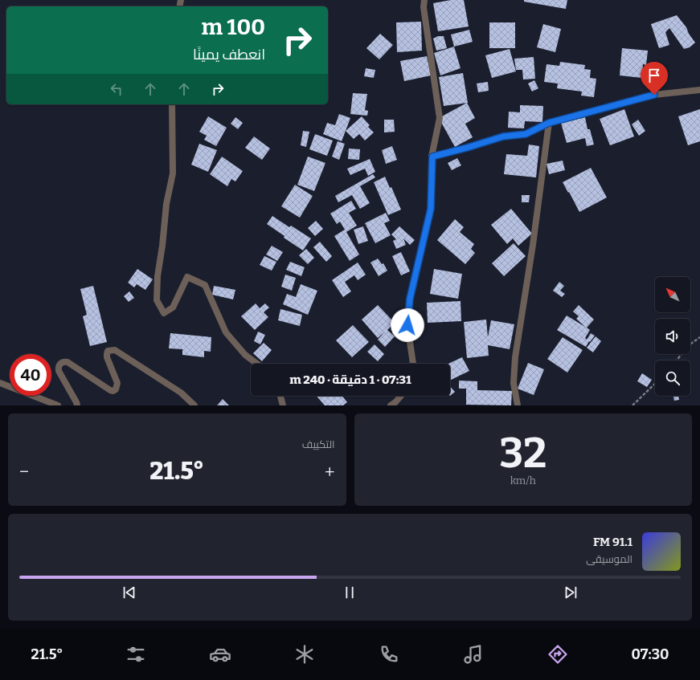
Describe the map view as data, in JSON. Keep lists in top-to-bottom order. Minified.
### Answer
{"north":"top left","page":{"turn":["100 m","انعطف يمينًا"],"limit":"40","trip":"07:31 · 1 دقيقة · 240 m","tile":[["32","km/h"],"التكييف"],"heat":["−","21.5°","+"],"song":["91.1 FM","الموسيقى"],"tabs":["07:30","21.5°"]}}
